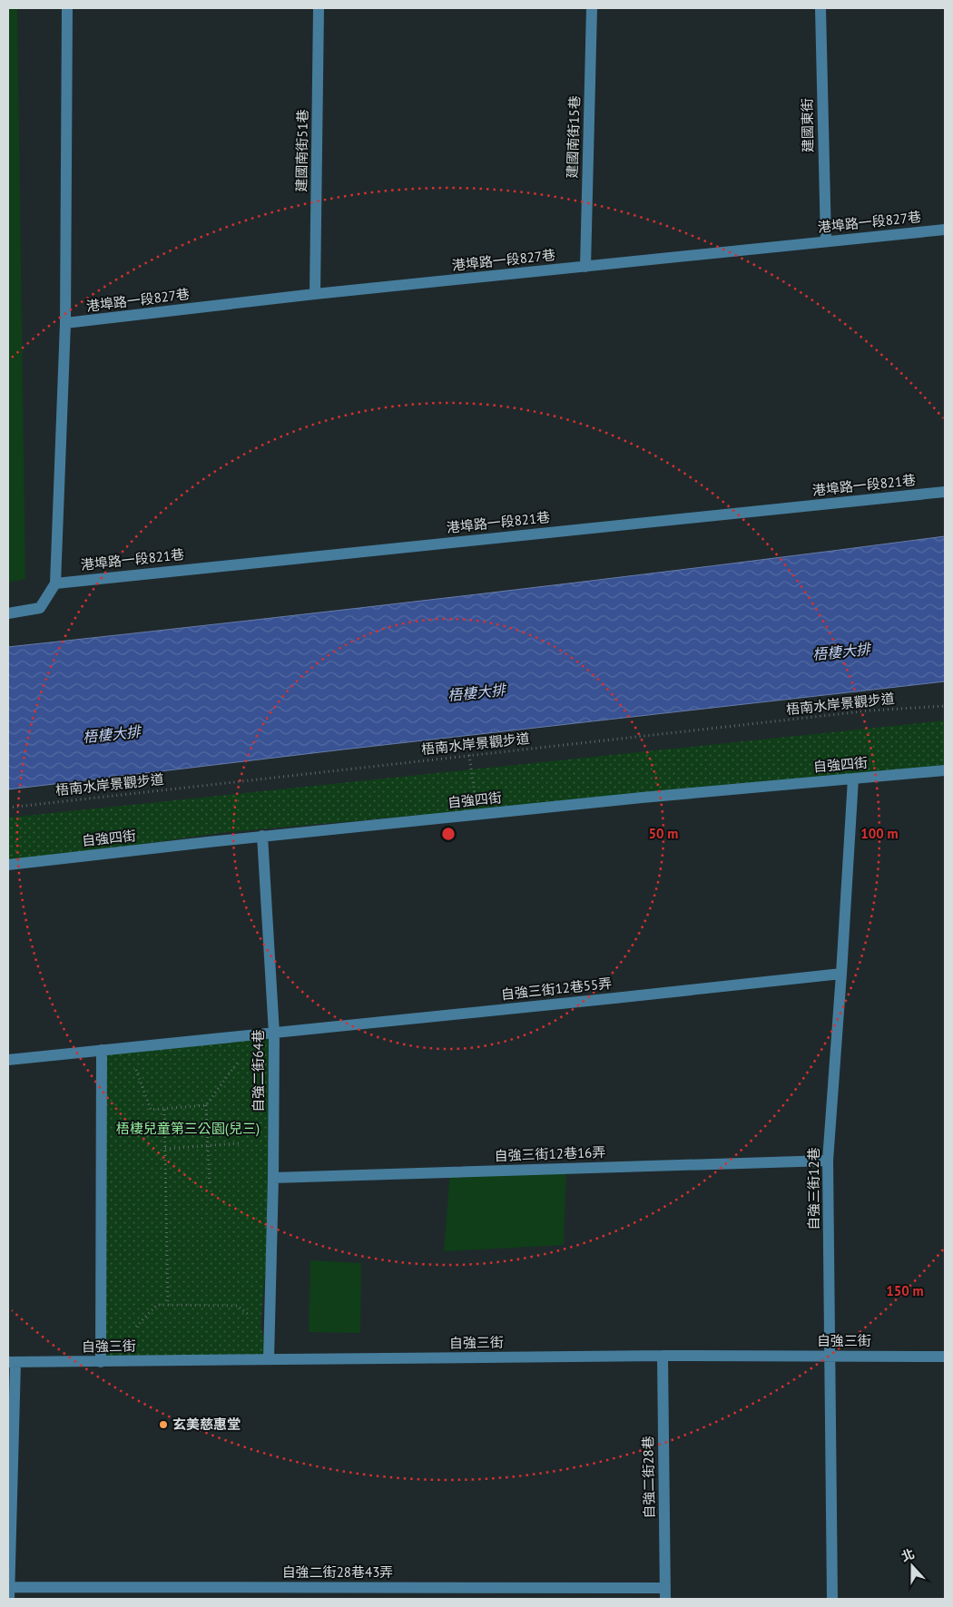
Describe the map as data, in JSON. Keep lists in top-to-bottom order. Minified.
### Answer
{"streets":{"street":["建國東街","建國南街15巷","建國南街51巷","港埠路一段827巷","港埠路一段821巷","自強四街","自強三街12巷55弄","自強二街64巷","自強三街12巷16弄","自強三街12巷","自強三街","自強二街28巷","自強二街28巷43弄"],"path":["梧南水岸景觀步道"]},"crossings":[["建國東街","港埠路一段827巷"],["建國南街15巷","港埠路一段827巷"],["建國南街51巷","港埠路一段827巷"],["自強四街","自強二街64巷"],["自強四街","自強三街12巷"],["自強三街12巷55弄","自強二街64巷"],["自強三街12巷55弄","自強三街12巷"],["自強二街64巷","自強三街12巷16弄"],["自強二街64巷","自強三街"],["自強三街12巷16弄","自強三街12巷"],["自強三街12巷","自強三街"],["自強三街","自強二街28巷"],["自強二街28巷","自強二街28巷43弄"]],"water":["梧棲大排"],"parks":["梧棲兒童第三公園(兒三)"],"places":["玄美慈惠堂"],"north":"top","rings":["50 m","100 m","150 m"]}
